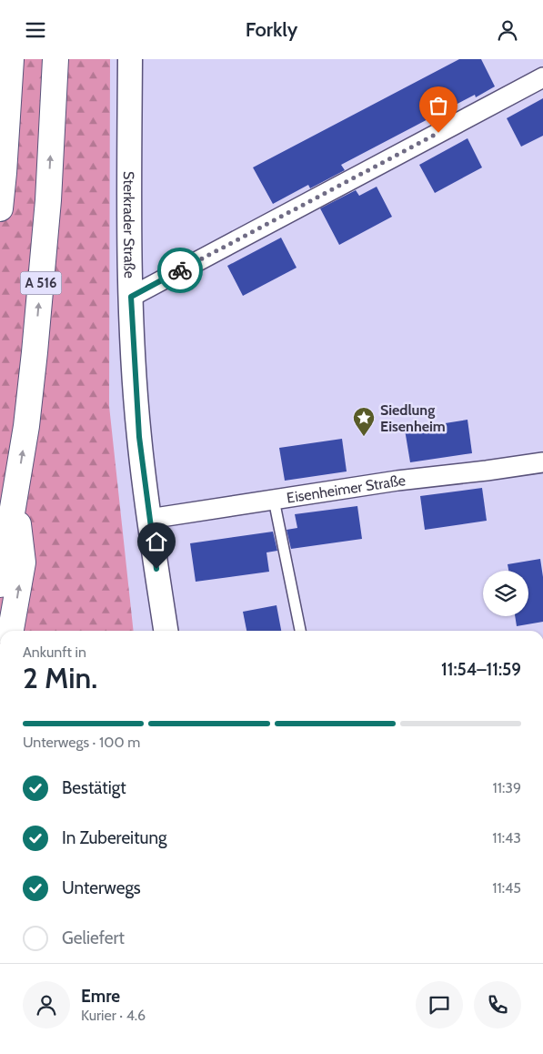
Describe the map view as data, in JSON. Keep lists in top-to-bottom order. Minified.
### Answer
{"streets":{"highway":["A 516"],"street":["Sterkrader Straße","Eisenheimer Straße"]},"crossings":[["Sterkrader Straße","Eisenheimer Straße"]],"places":{"place":["Siedlung Eisenheim"]},"page":{"header":"Forkly","heading":["2 Min.","Ankunft in","11:54–11:59"],"panel":["Emre","Kurier · 4.6"],"bar":"Unterwegs · 100 m","list":[["Bestätigt","11:39"],["In Zubereitung","11:43"],["Unterwegs","11:45"],"Geliefert"]}}
